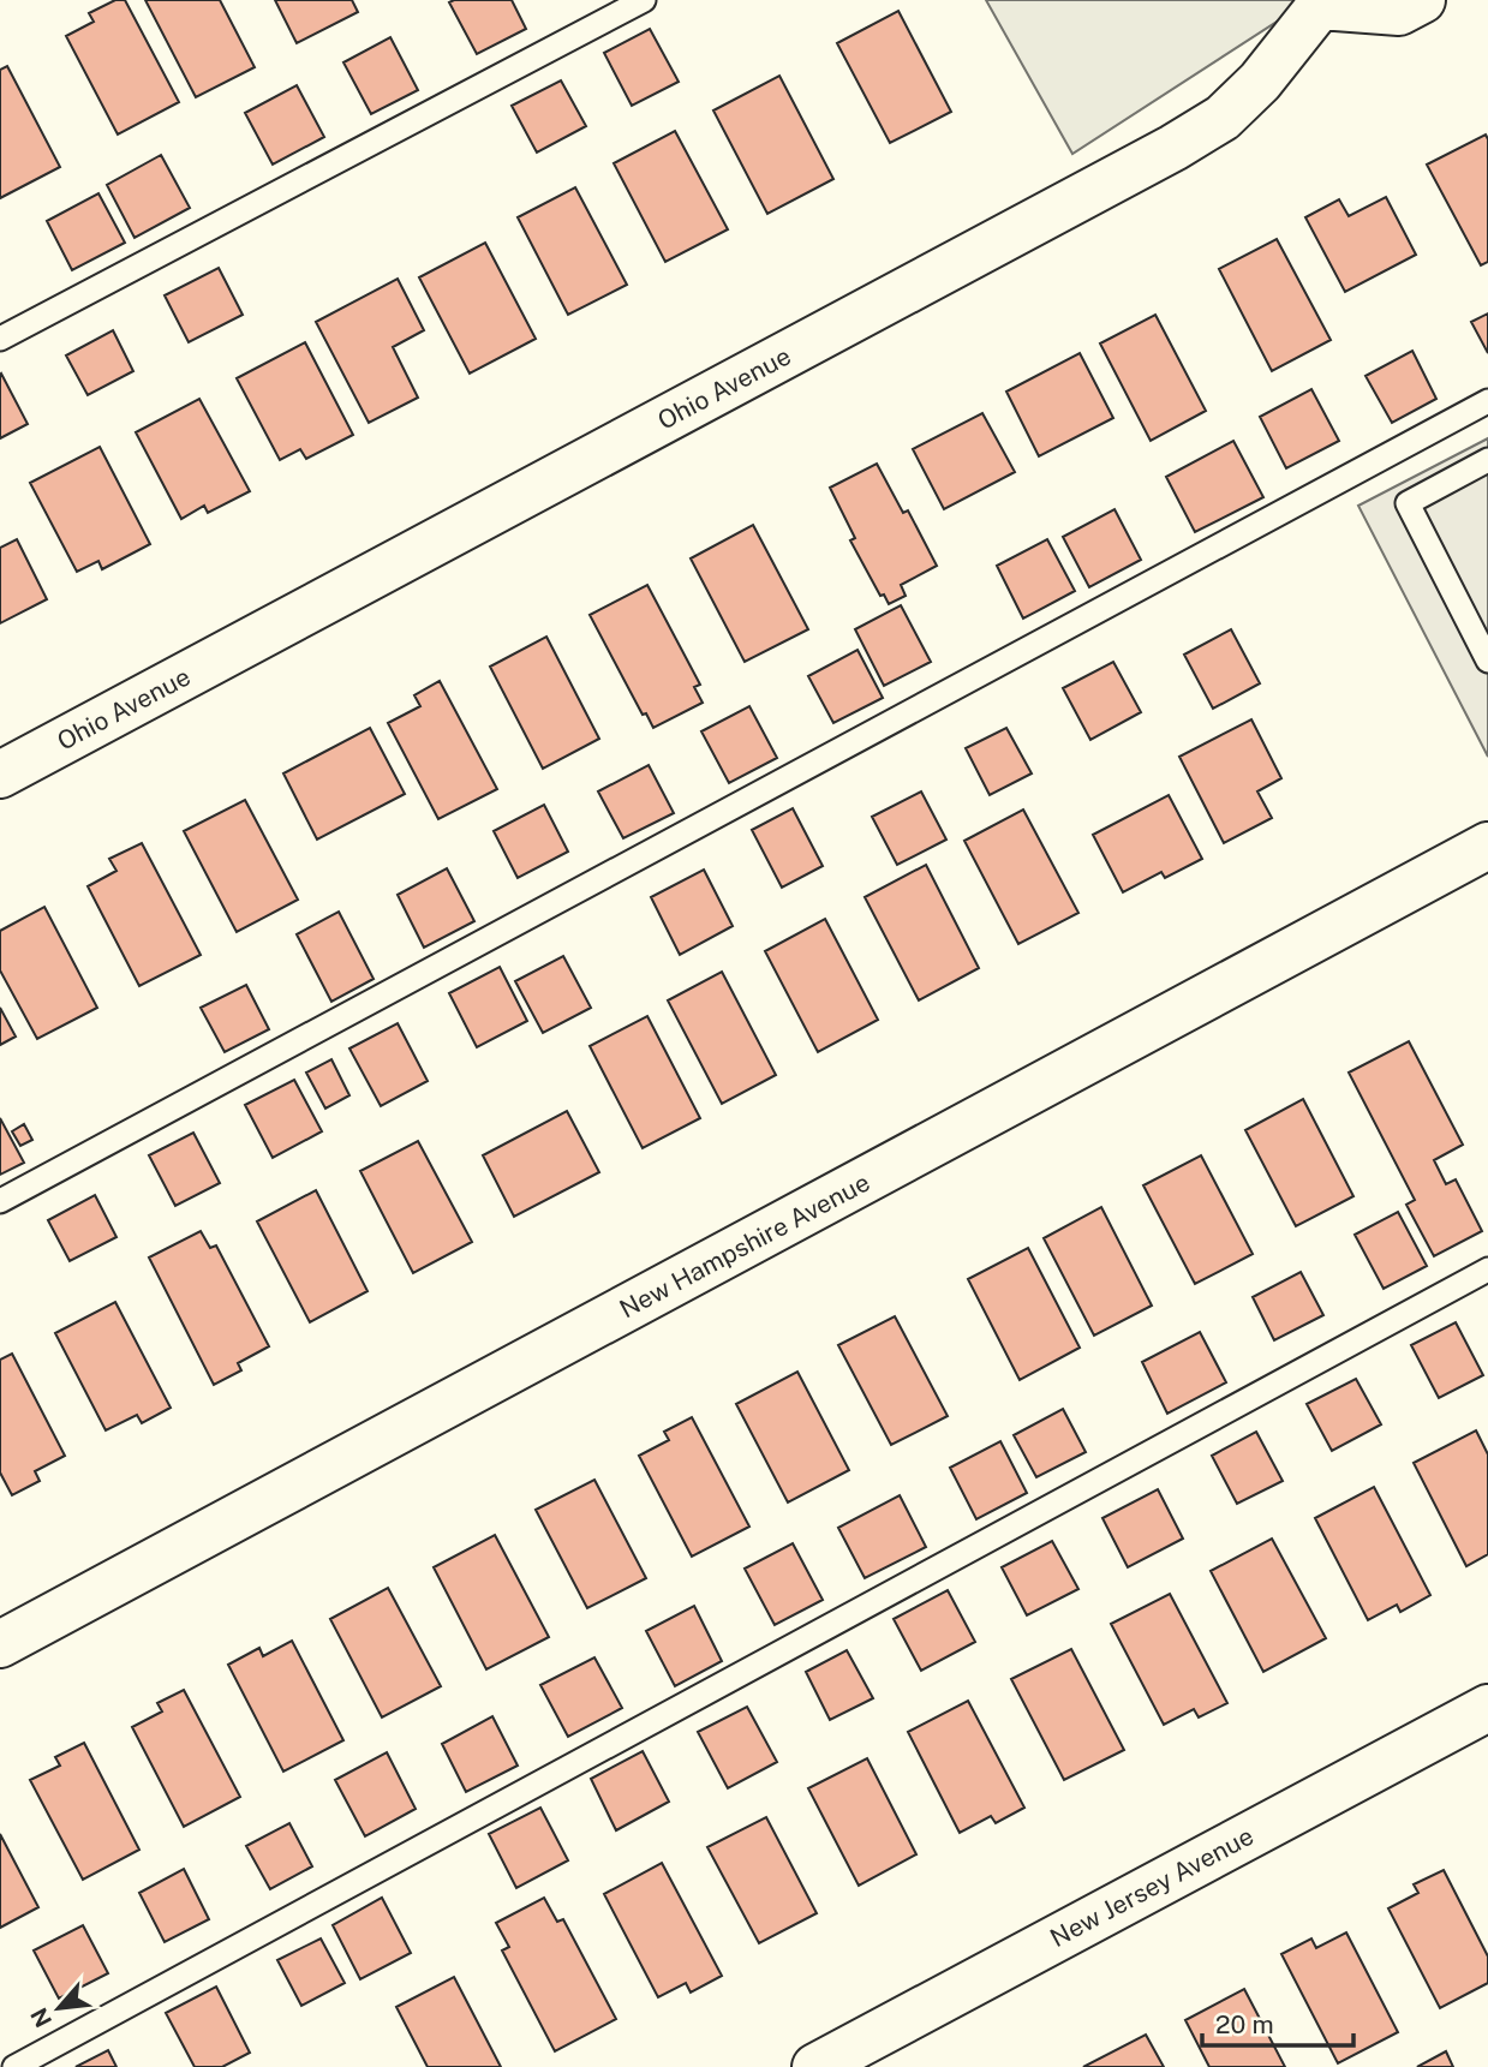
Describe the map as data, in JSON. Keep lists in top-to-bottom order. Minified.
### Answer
{"streets":{"street":["Ohio Avenue","New Hampshire Avenue","New Jersey Avenue"]},"scale_bar":"20 m","north":"bottom left"}
